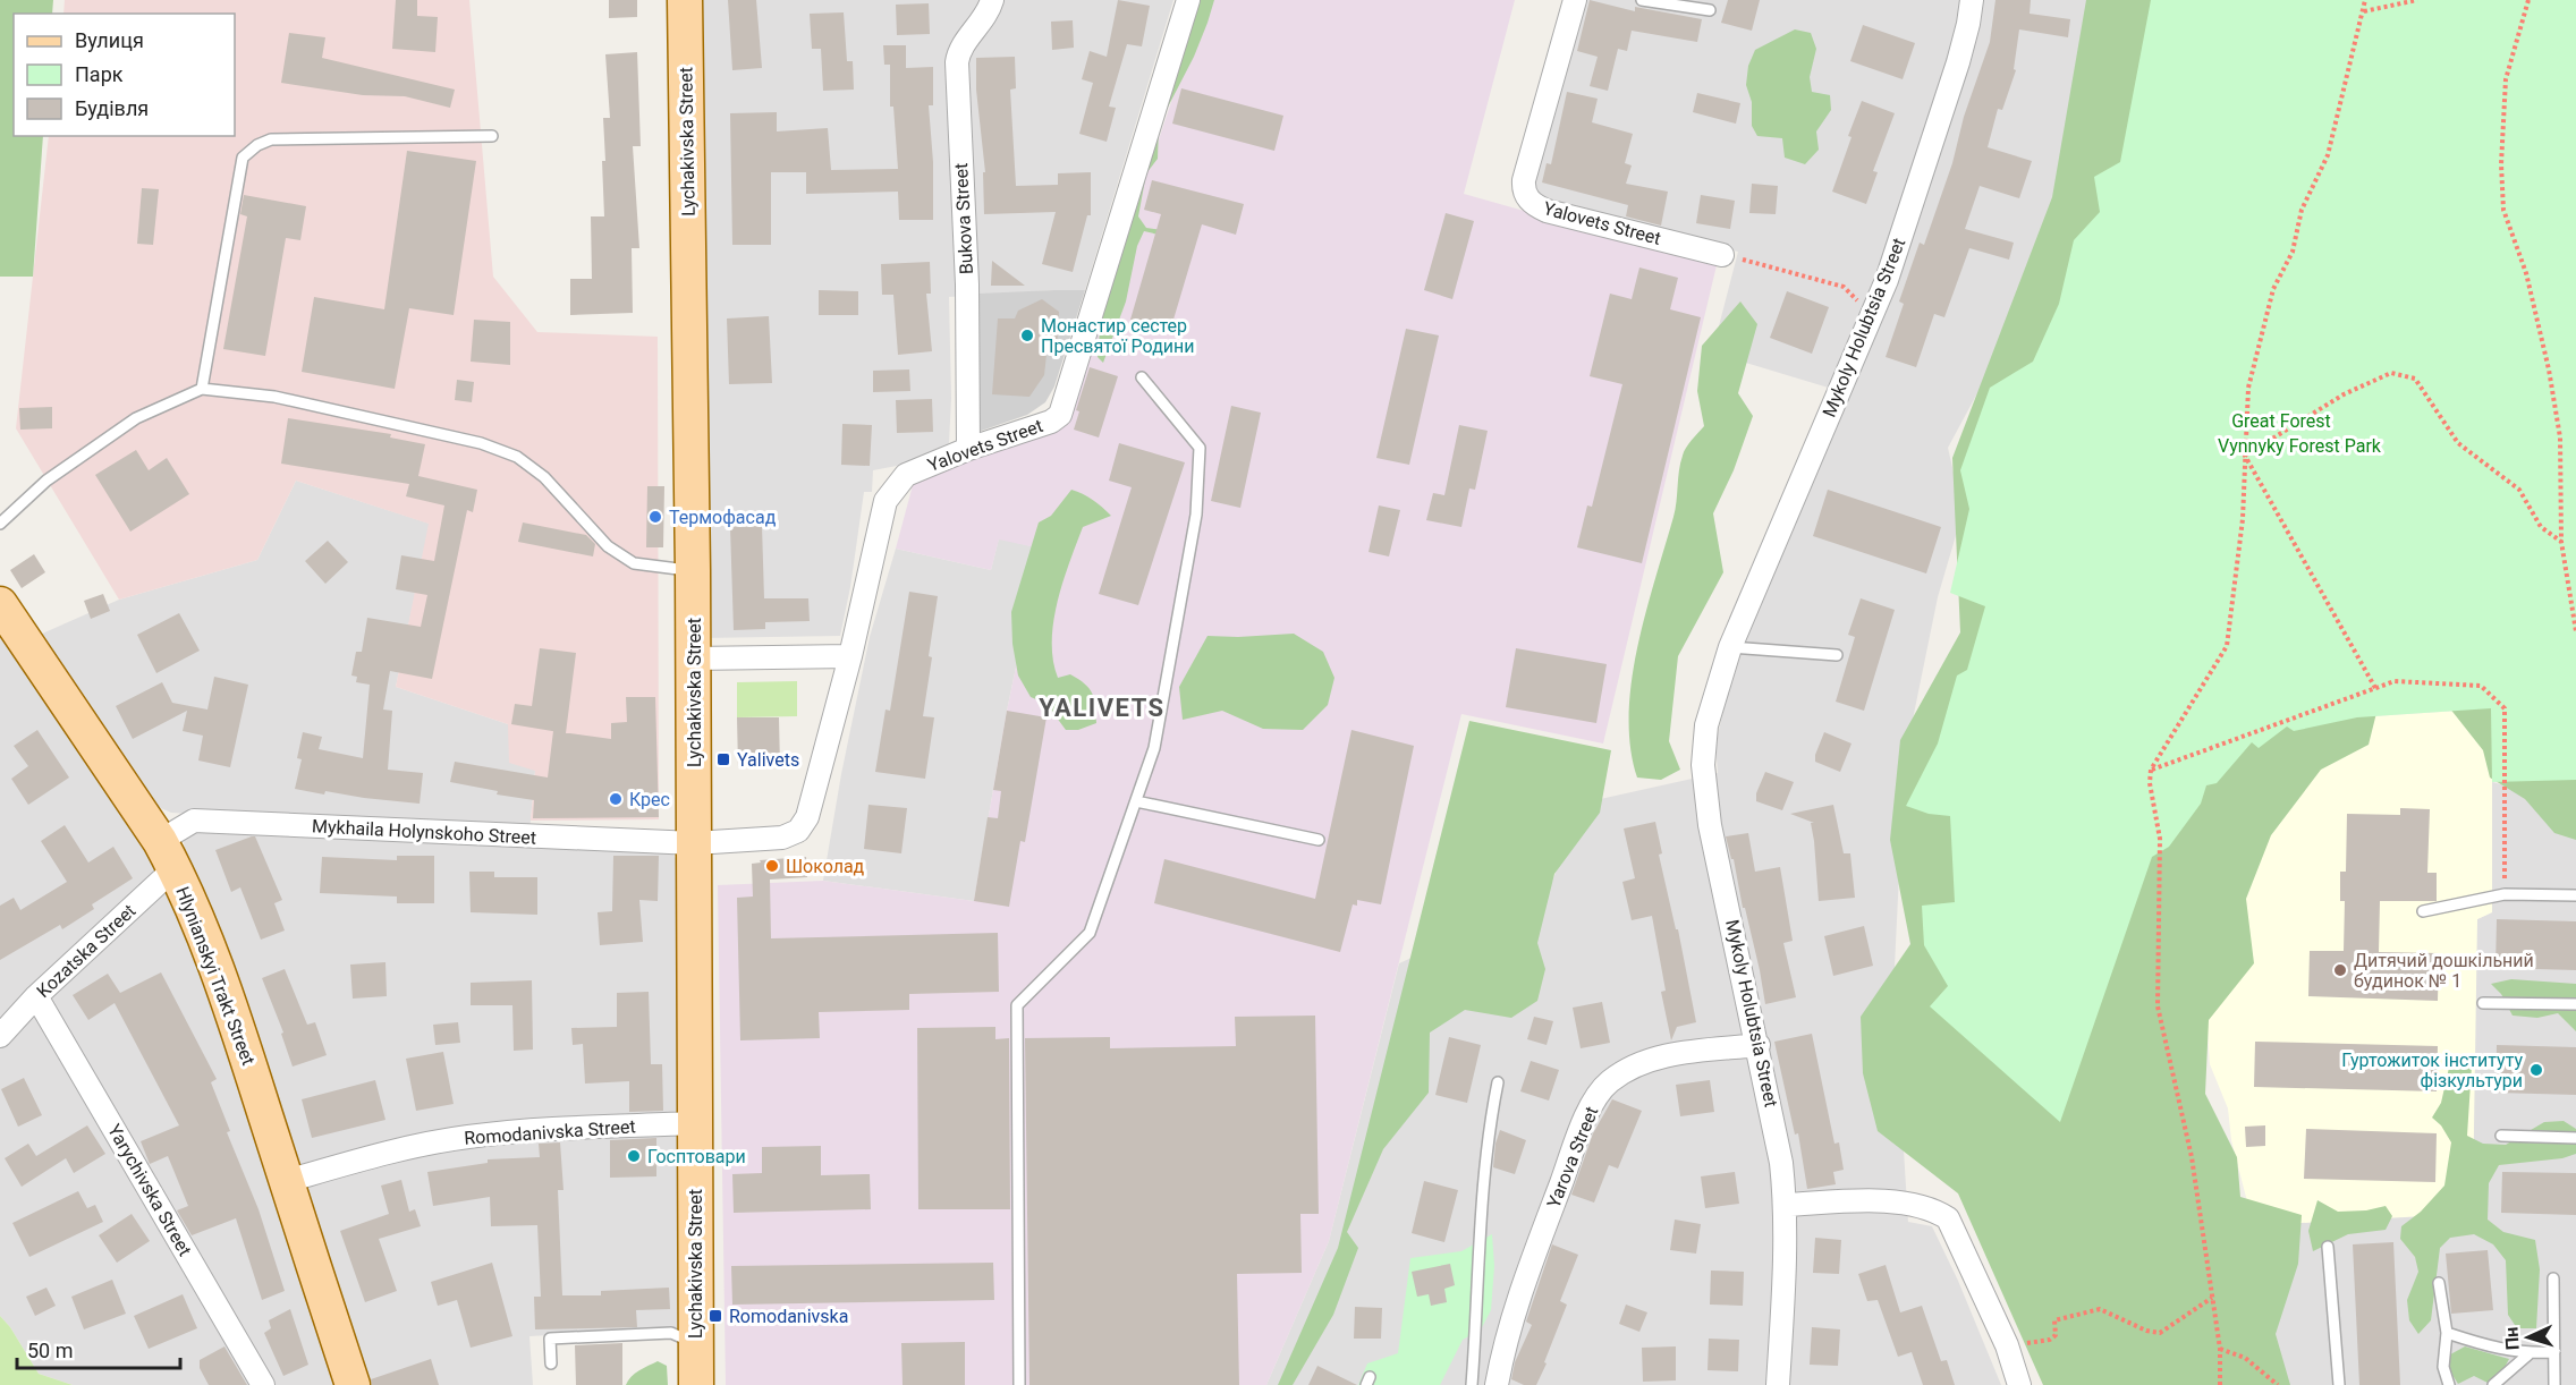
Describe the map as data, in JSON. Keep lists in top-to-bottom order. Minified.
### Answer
{"streets":{"main road":["Lychakivska Street","Hlynianskyi Trakt Street"],"street":["Bukova Street","Yalovets Street","Mykoly Holubtsia Street","Mykhaila Holynskoho Street","Kozatska Street","Romodanivska Street","Yarova Street","Yarychivska Street"]},"crossings":[["Lychakivska Street","Yalovets Street"],["Lychakivska Street","Mykhaila Holynskoho Street"],["Lychakivska Street","Romodanivska Street"],["Bukova Street","Yalovets Street"],["Yalovets Street","Mykhaila Holynskoho Street"],["Mykoly Holubtsia Street","Yarova Street"],["Mykhaila Holynskoho Street","Kozatska Street"],["Mykhaila Holynskoho Street","Hlynianskyi Trakt Street"],["Kozatska Street","Hlynianskyi Trakt Street"],["Kozatska Street","Yarychivska Street"],["Hlynianskyi Trakt Street","Romodanivska Street"]],"districts":["YALIVETS"],"parks":["Great Forest","Vynnyky Forest Park"],"places":{"other":["Монастир сестер Пресвятої Родини","Термофасад","Крес","Шоколад","Дитячий дошкільний будинок № 1","Гуртожиток інституту фізкультури","Госптовари"],"transit":["Yalivets","Romodanivska"]},"legend":["Вулиця","Парк","Будівля"],"scale_bar":"50 m","north":"left"}
